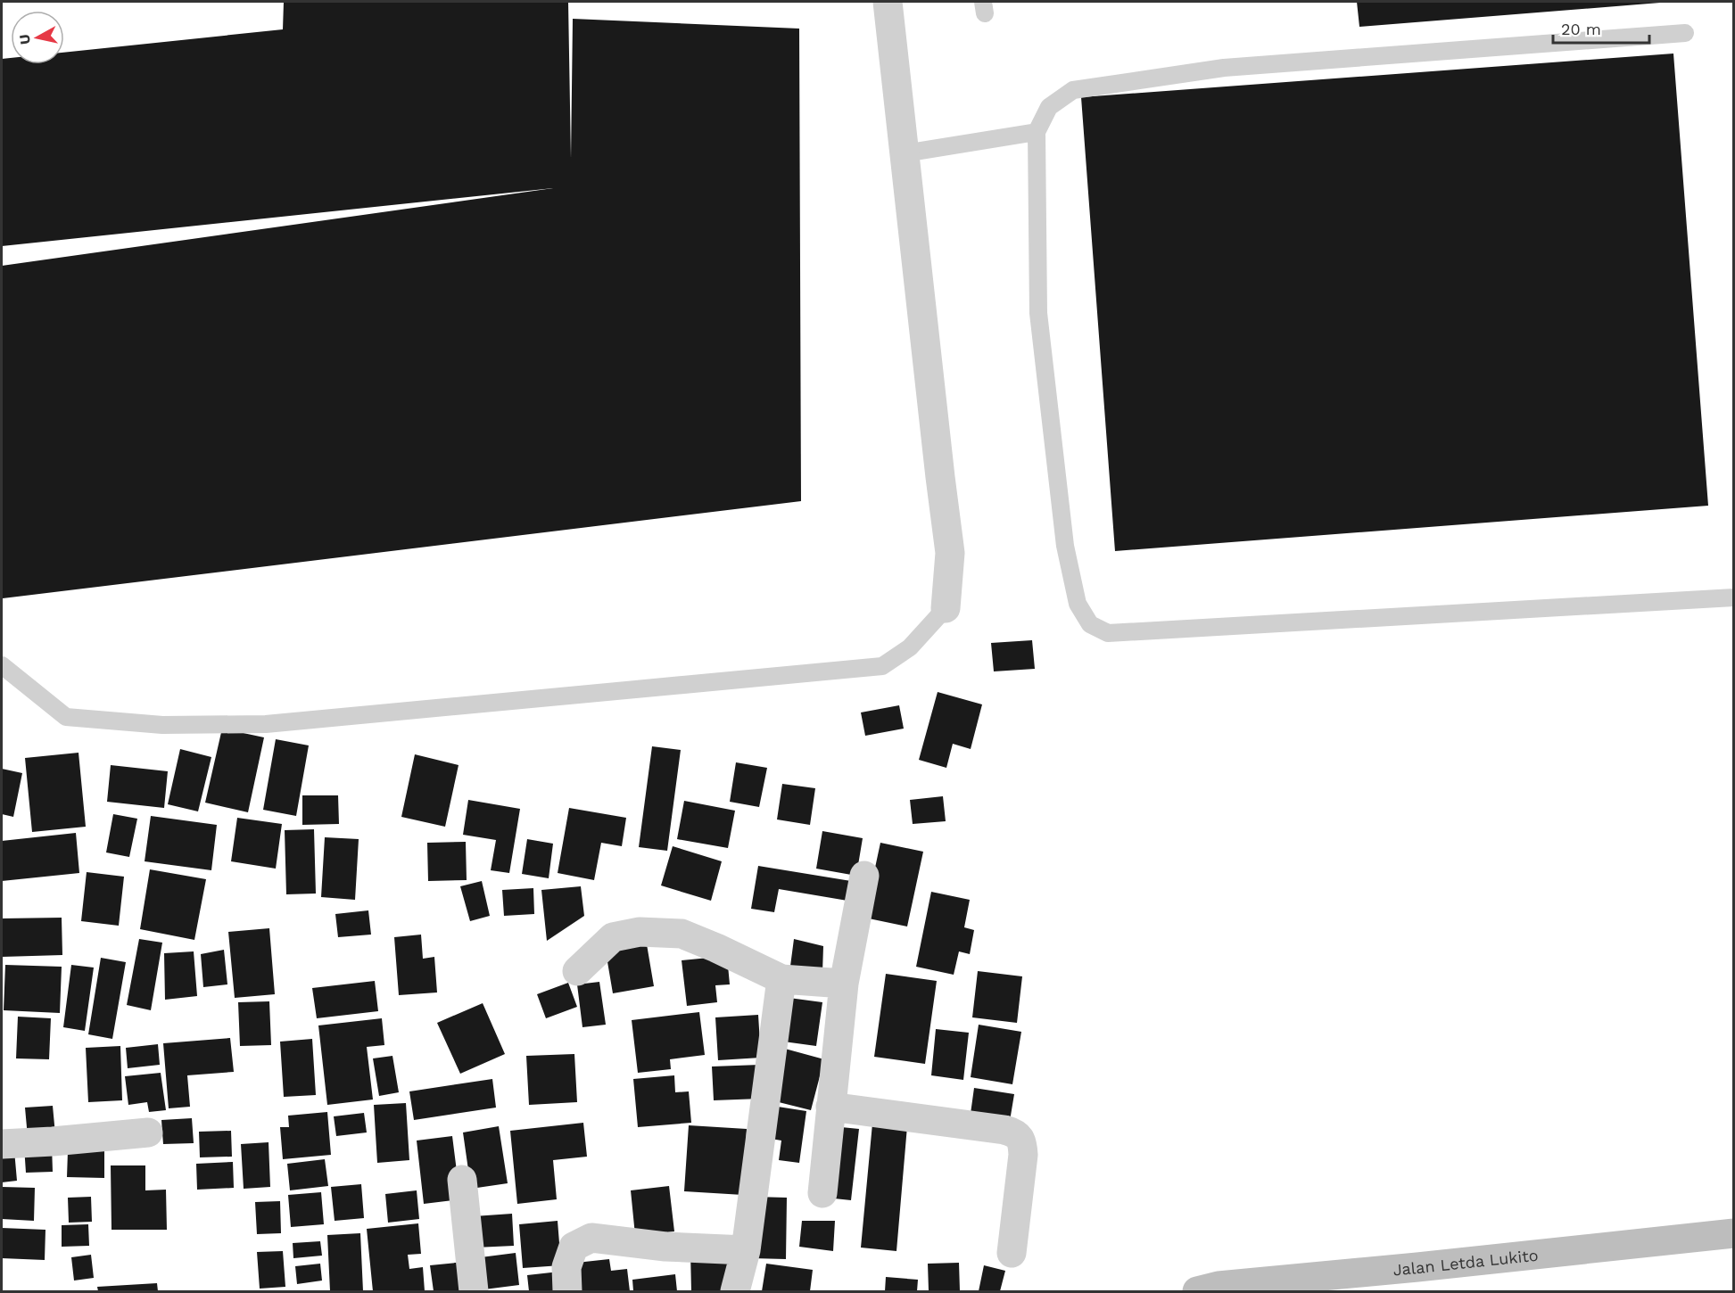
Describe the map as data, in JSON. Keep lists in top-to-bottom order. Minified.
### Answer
{"streets":{"street":["Jalan Letda Lukito"]},"scale_bar":"20 m","north":"left"}
